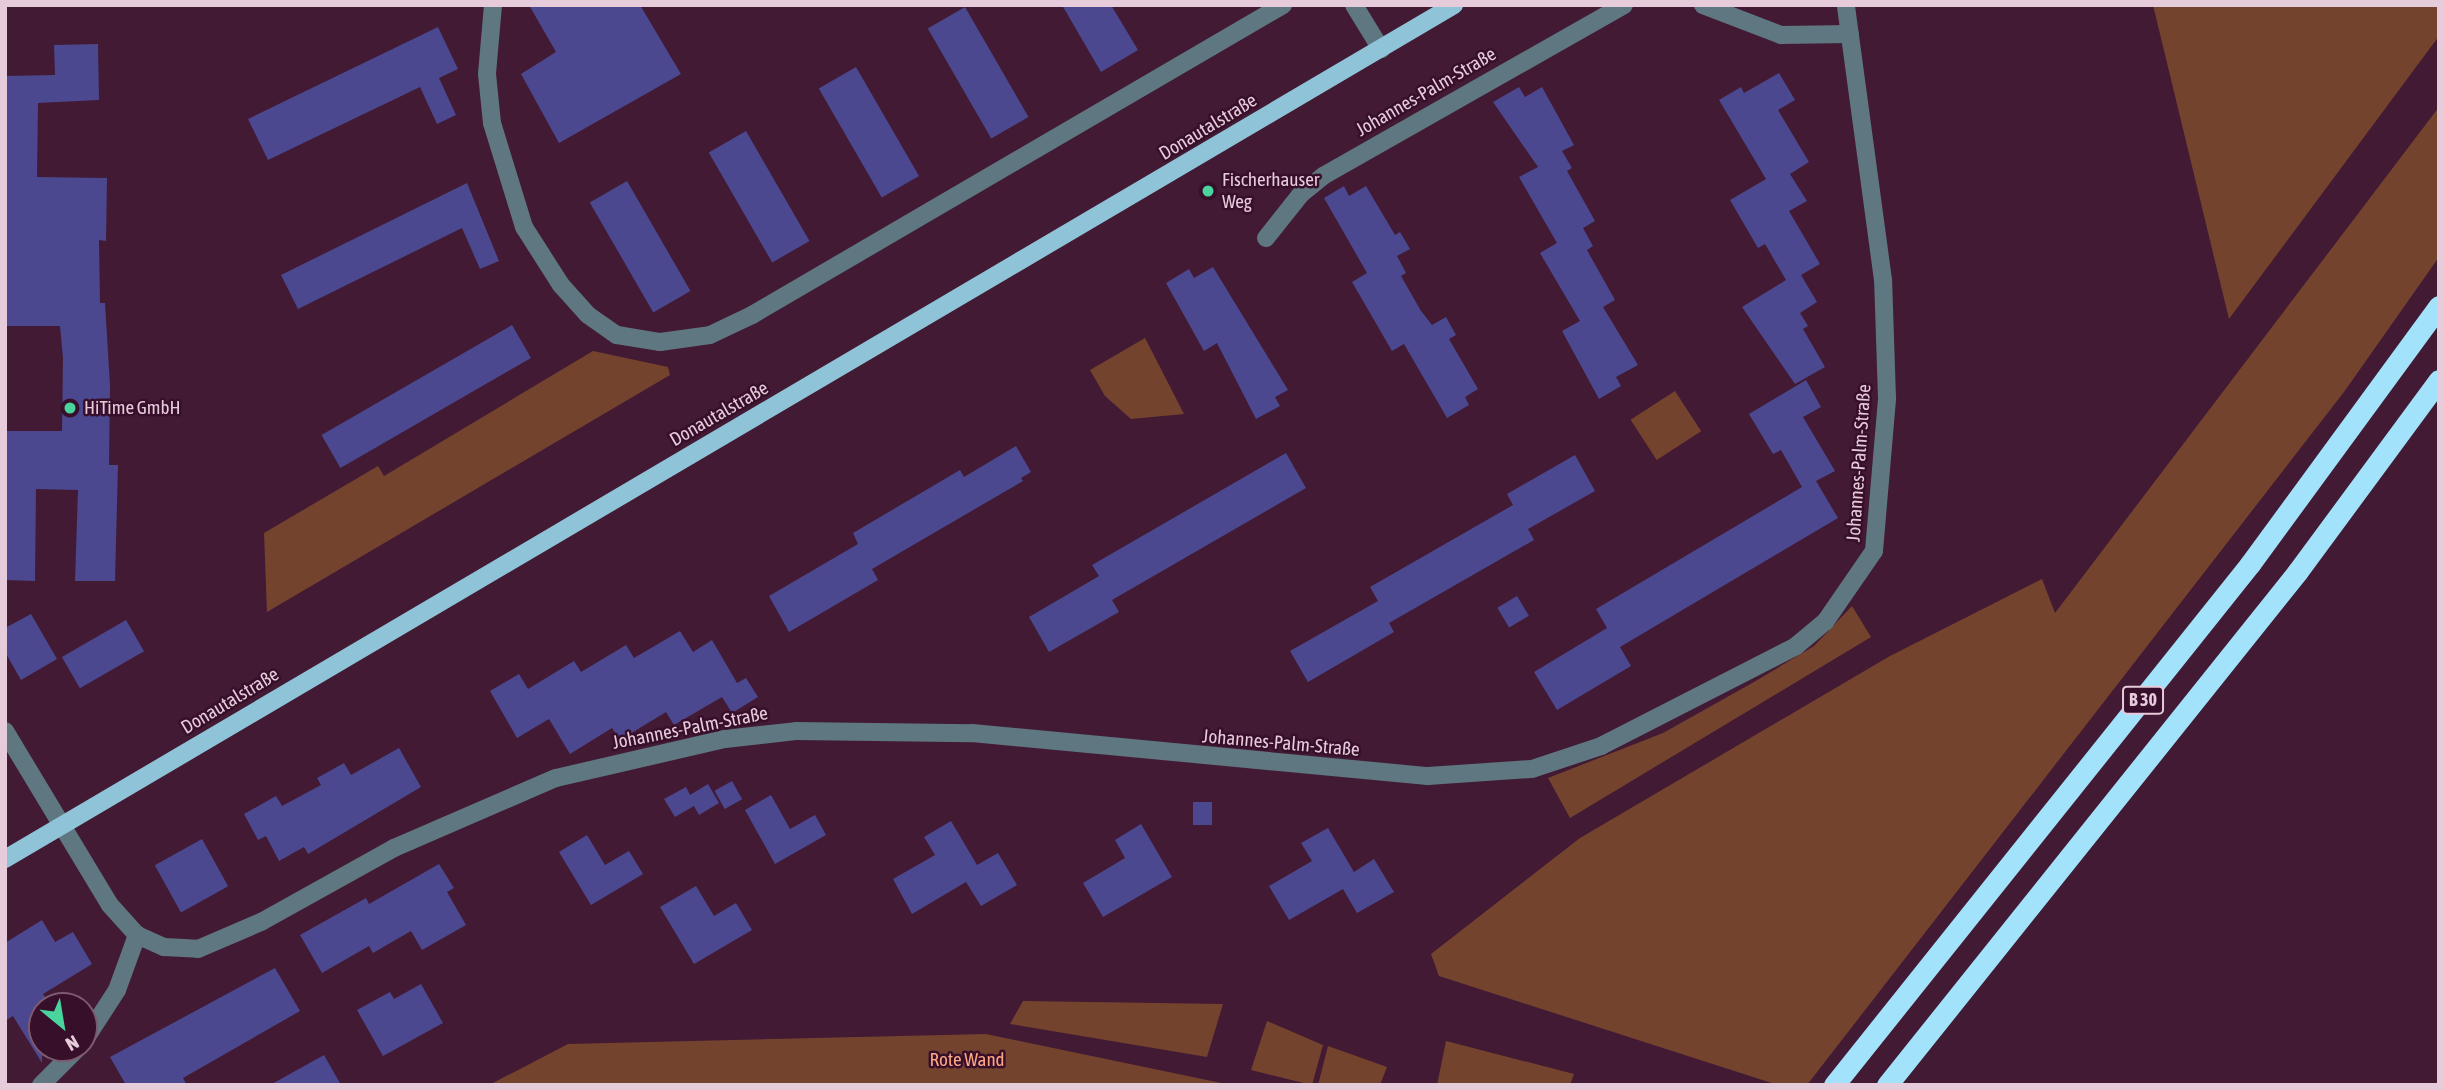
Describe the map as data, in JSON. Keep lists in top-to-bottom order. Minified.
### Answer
{"streets":{"highway":["B 30"],"main road":["Donautalstraße"],"street":["Johannes-Palm-Straße"]},"crossings":[["Johannes-Palm-Straße","Donautalstraße"]],"parks":["Rote Wand"],"places":["Fischerhauser Weg","HiTime GmbH"],"north":"bottom right"}
